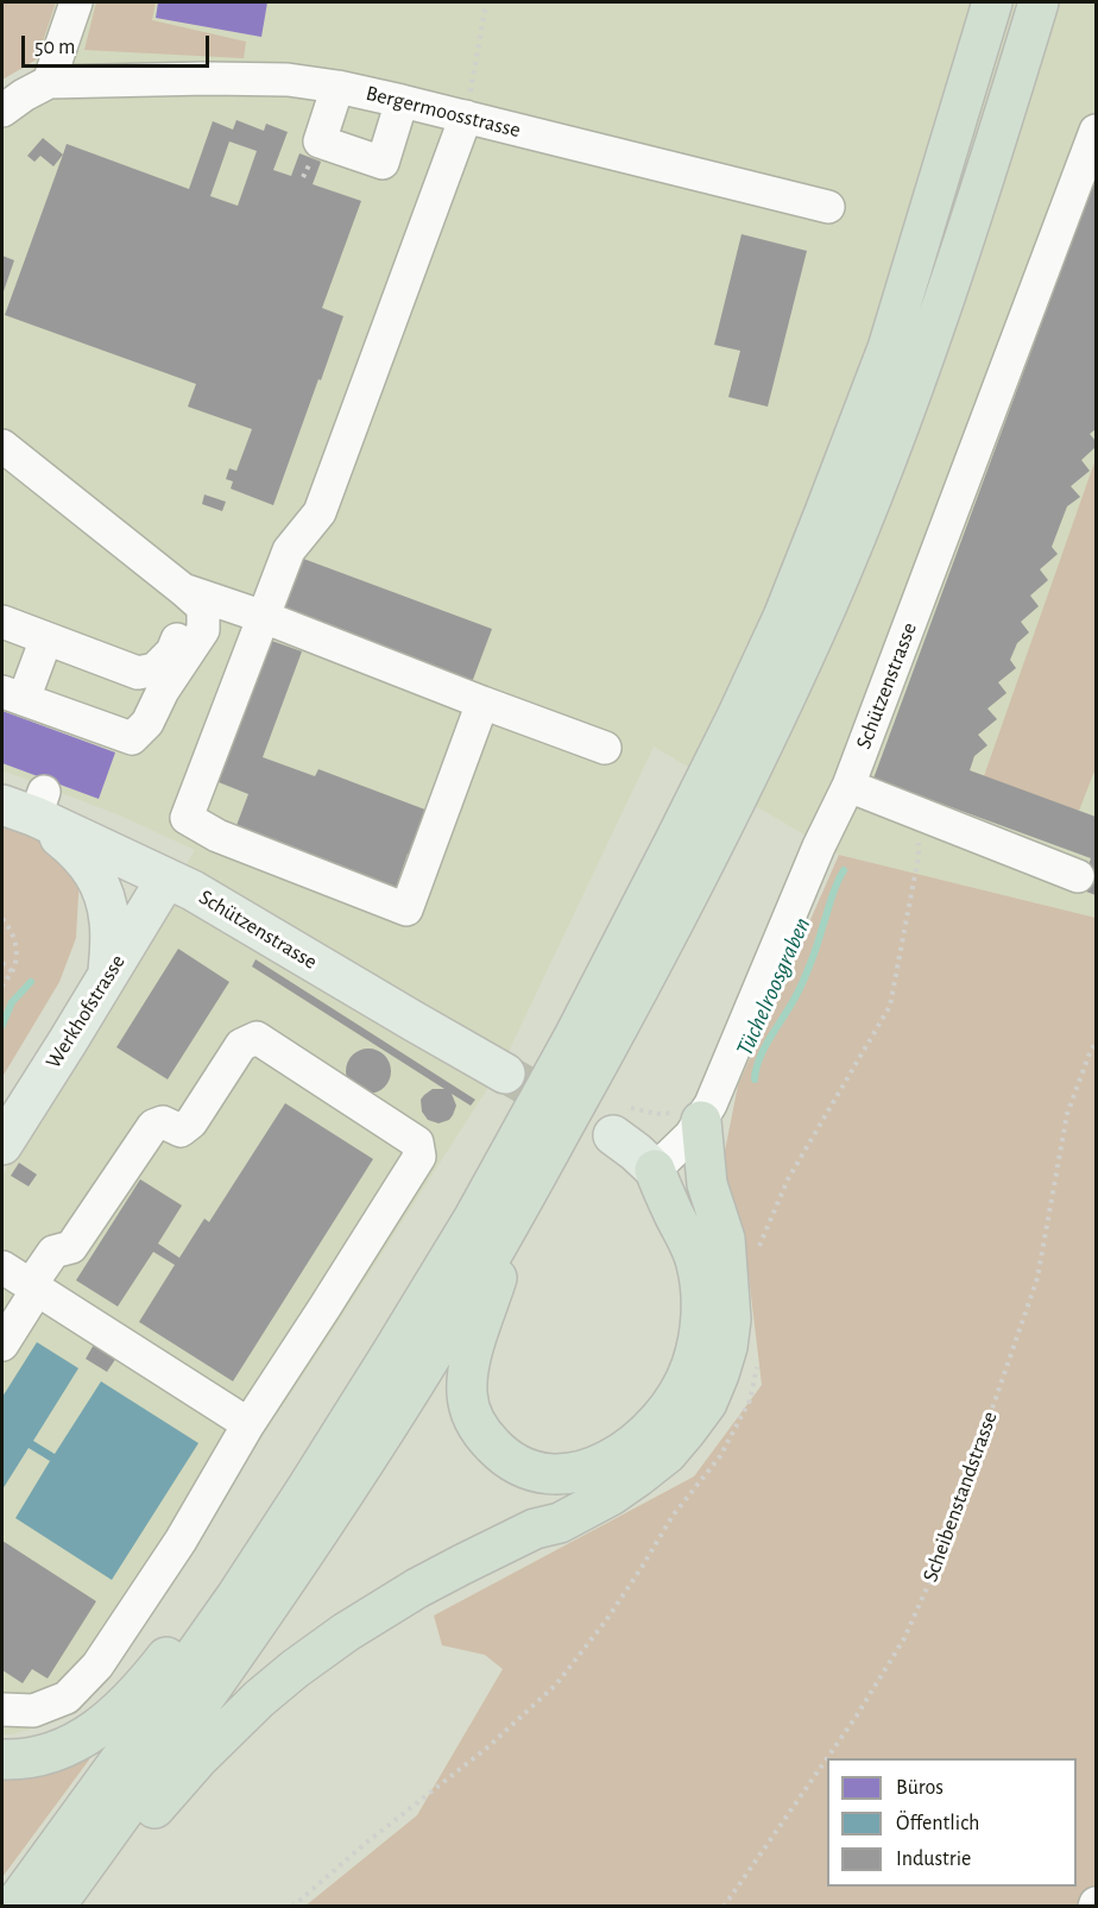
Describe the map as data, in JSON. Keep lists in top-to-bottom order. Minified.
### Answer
{"streets":{"main road":["Schützenstrasse","Werkhofstrasse"],"street":["Bergermoosstrasse"],"path":["Scheibenstandstrasse"]},"crossings":[["Schützenstrasse","Werkhofstrasse"]],"water":["Tüchelroosgraben"],"legend":["Büros","Öffentlich","Industrie"],"scale_bar":"50 m"}
